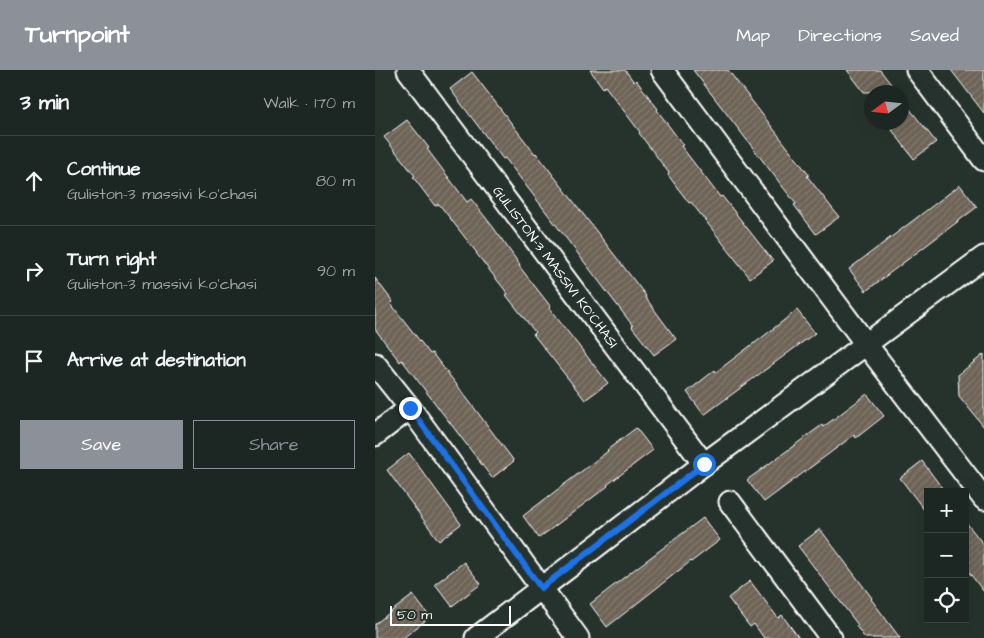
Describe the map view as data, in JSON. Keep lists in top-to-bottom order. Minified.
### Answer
{"streets":{"street":["GULISTON-3 MASSIVI KO'CHASI"]},"scale_bar":"50 m","north":"left","page":{"header":"Turnpoint","nav":["Map","Directions","Saved"],"heading":["3 min","Walk · 170 m"],"list":[["Continue","Guliston-3 massivi ko'chasi","80 m"],["Turn right","Guliston-3 massivi ko'chasi","90 m"],"Arrive at destination"],"buttons":["Save","Share"],"map_buttons":["+","−"],"scale":"50 m"}}
